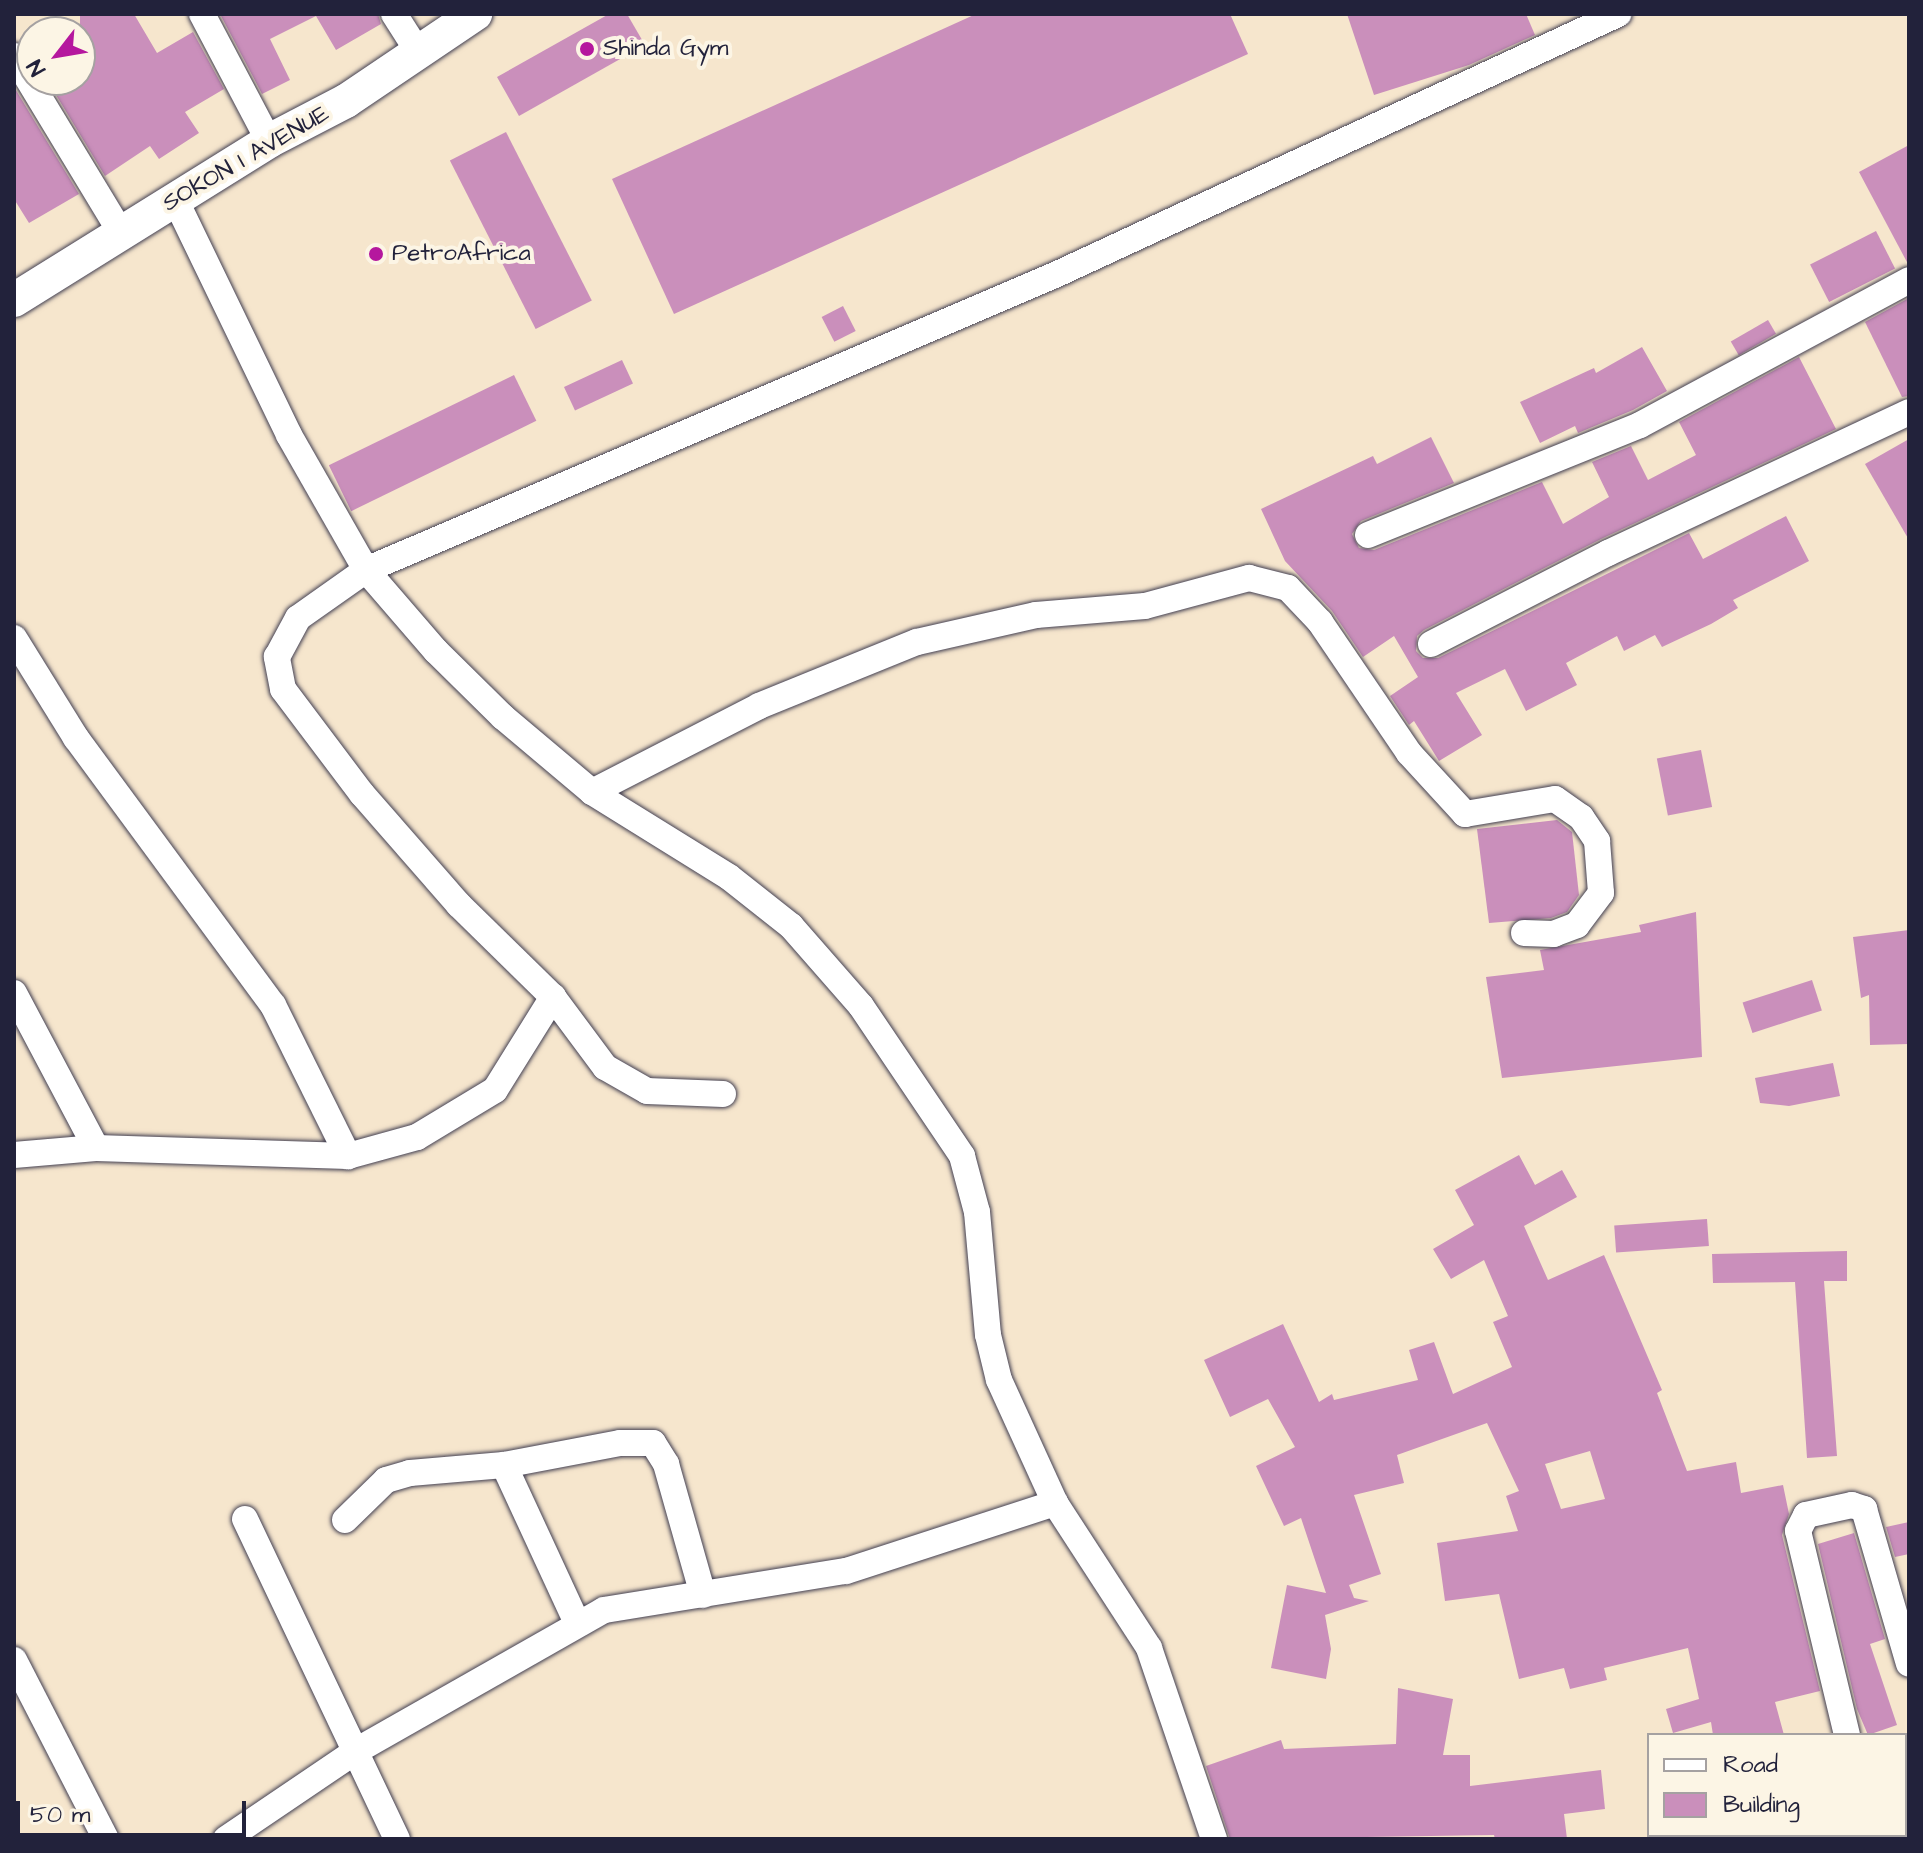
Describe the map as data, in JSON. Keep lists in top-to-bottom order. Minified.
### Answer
{"streets":{"street":["SOKON I AVENUE"]},"places":["Shinda Gym","PetroAfrica"],"legend":["Road","Building"],"scale_bar":"50 m","north":"bottom left"}
